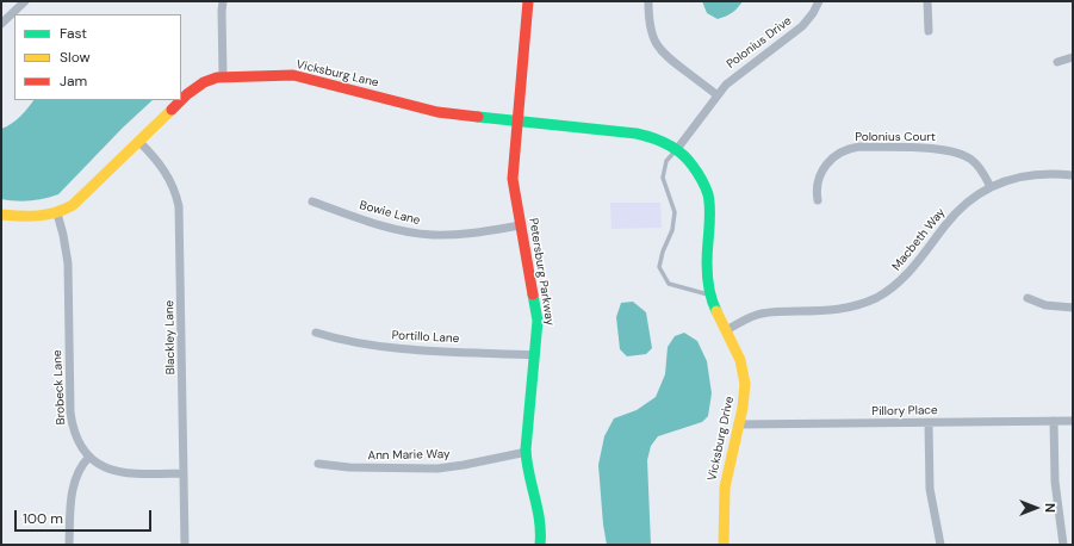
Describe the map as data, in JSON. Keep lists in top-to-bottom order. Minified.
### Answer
{"streets":{"street":["Polonius Drive","Vicksburg Lane","Polonius Court","Bowie Lane","Macbeth Way","Petersburg Parkway","Blackley Lane","Portillo Lane","Brobeck Lane","Pillory Place","Vicksburg Drive","Ann Marie Way"]},"crossings":[["Polonius Drive","Vicksburg Drive"],["Vicksburg Lane","Petersburg Parkway"],["Vicksburg Lane","Blackley Lane"],["Vicksburg Lane","Brobeck Lane"],["Vicksburg Lane","Vicksburg Drive"],["Polonius Court","Macbeth Way"],["Bowie Lane","Petersburg Parkway"],["Macbeth Way","Vicksburg Drive"],["Petersburg Parkway","Portillo Lane"],["Petersburg Parkway","Vicksburg Drive"],["Petersburg Parkway","Ann Marie Way"],["Blackley Lane","Brobeck Lane"],["Pillory Place","Vicksburg Drive"]],"legend":["Fast","Slow","Jam"],"scale_bar":"100 m","north":"right"}
